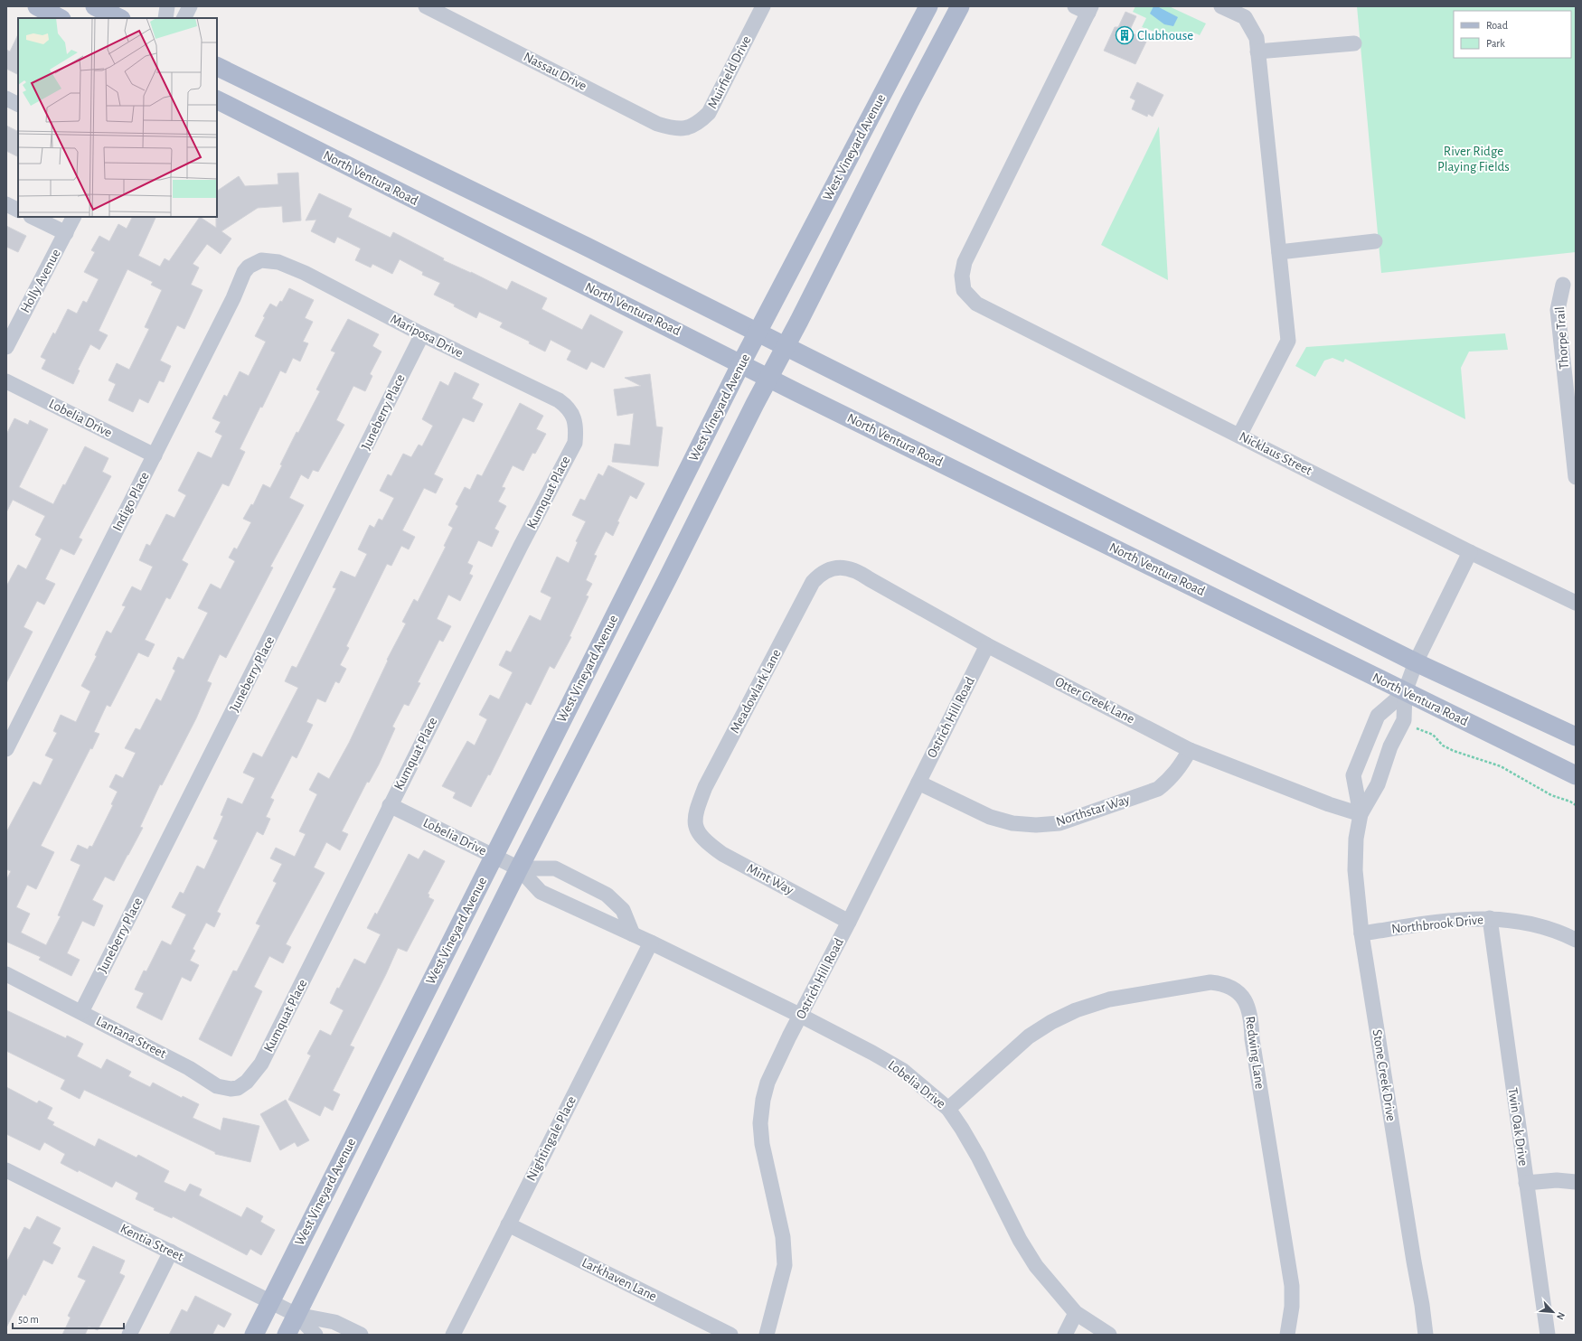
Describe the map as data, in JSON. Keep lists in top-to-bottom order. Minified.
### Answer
{"streets":{"main road":["West Vineyard Avenue","North Ventura Road"],"street":["Nassau Drive","Muirfield Drive","Holly Avenue","Mariposa Drive","Thorpe Trail","Juneberry Place","Lobelia Drive","Nicklaus Street","Kumquat Place","Indigo Place","Meadowlark Lane","Otter Creek Lane","Ostrich Hill Road","Northstar Way","Mint Way","Northbrook Drive","Lantana Street","Redwing Lane","Stone Creek Drive","Twin Oak Drive","Nightingale Place","Kentia Street","Larkhaven Lane"]},"crossings":[["Nassau Drive","Muirfield Drive"],["West Vineyard Avenue","North Ventura Road"],["West Vineyard Avenue","Lobelia Drive"],["West Vineyard Avenue","Kentia Street"],["North Ventura Road","Stone Creek Drive"],["Mariposa Drive","Juneberry Place"],["Mariposa Drive","Kumquat Place"],["Mariposa Drive","Indigo Place"],["Juneberry Place","Lantana Street"],["Lobelia Drive","Kumquat Place"],["Lobelia Drive","Indigo Place"],["Lobelia Drive","Ostrich Hill Road"],["Lobelia Drive","Redwing Lane"],["Lobelia Drive","Nightingale Place"],["Nicklaus Street","Stone Creek Drive"],["Kumquat Place","Lantana Street"],["Meadowlark Lane","Otter Creek Lane"],["Meadowlark Lane","Mint Way"],["Otter Creek Lane","Ostrich Hill Road"],["Otter Creek Lane","Northstar Way"],["Otter Creek Lane","Stone Creek Drive"],["Ostrich Hill Road","Northstar Way"],["Ostrich Hill Road","Mint Way"],["Northbrook Drive","Stone Creek Drive"],["Northbrook Drive","Twin Oak Drive"],["Nightingale Place","Larkhaven Lane"]],"parks":["River Ridge Playing Fields"],"places":{"building":["Clubhouse"]},"legend":["Road","Park"],"scale_bar":"50 m","north":"bottom right"}
